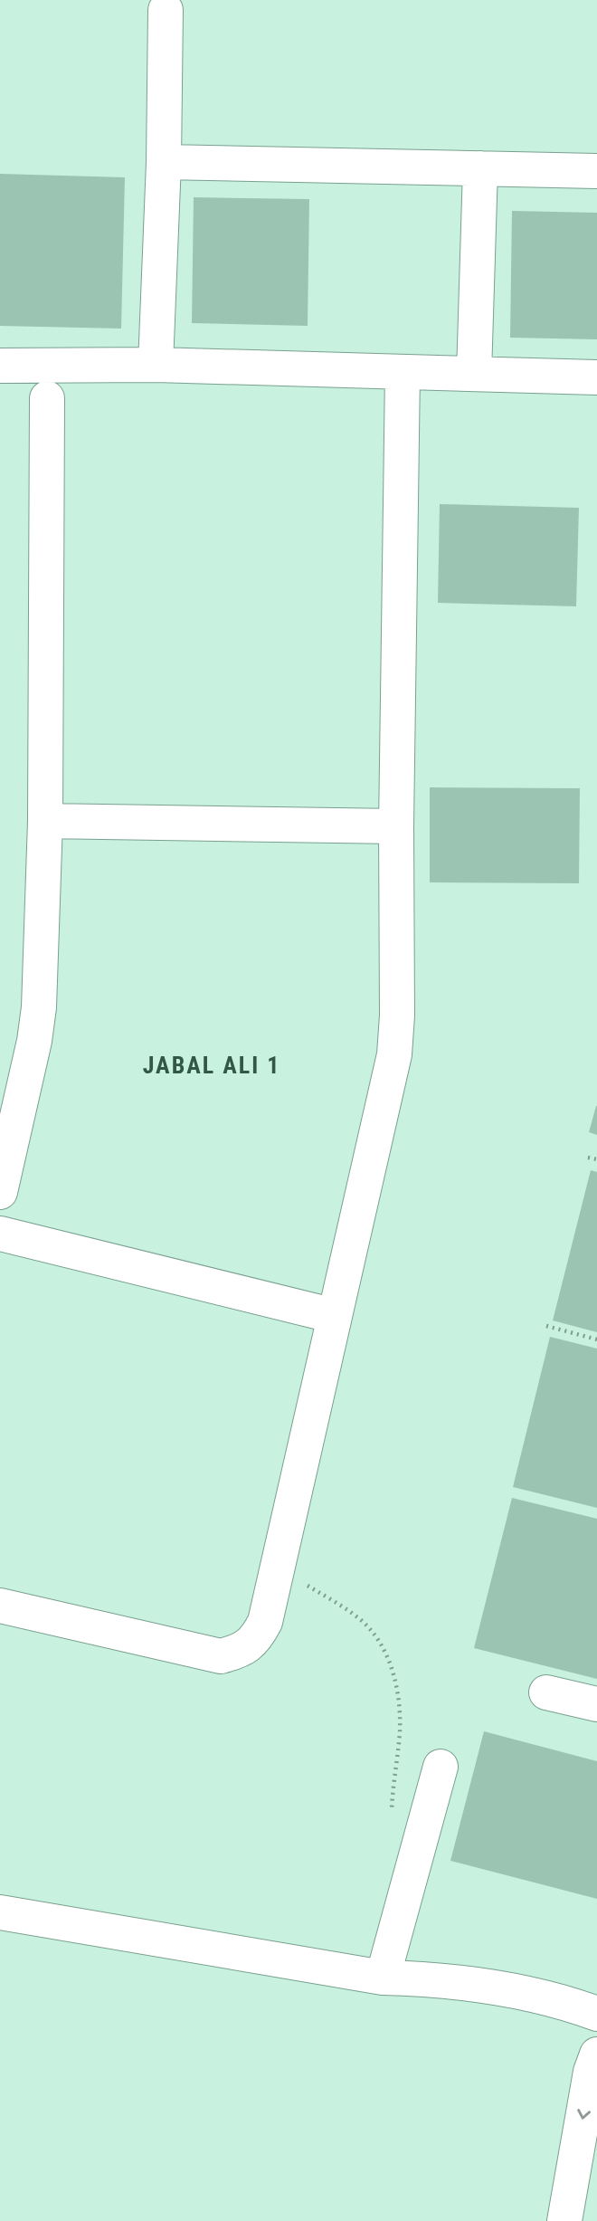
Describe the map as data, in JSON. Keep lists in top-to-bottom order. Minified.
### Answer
{"districts":["JABAL ALI 1"]}
